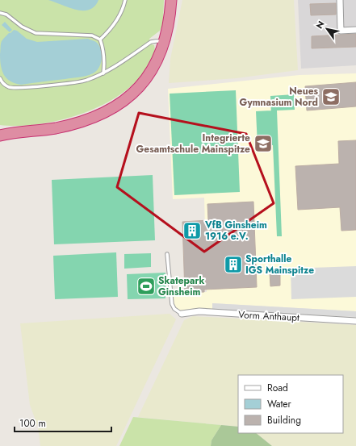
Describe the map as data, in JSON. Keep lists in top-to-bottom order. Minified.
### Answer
{"streets":{"street":["Vorm Anthaupt"]},"places":{"school or university":["Neues Gymnasium Nord","Integrierte Gesamtschule Mainspitze"],"building":["VfB Ginsheim 1916 e.V.","Sporthalle IGS Mainspitze"],"sports":["Skatepark Ginsheim"]},"legend":["Road","Water","Building"],"scale_bar":"100 m","north":"top left"}
